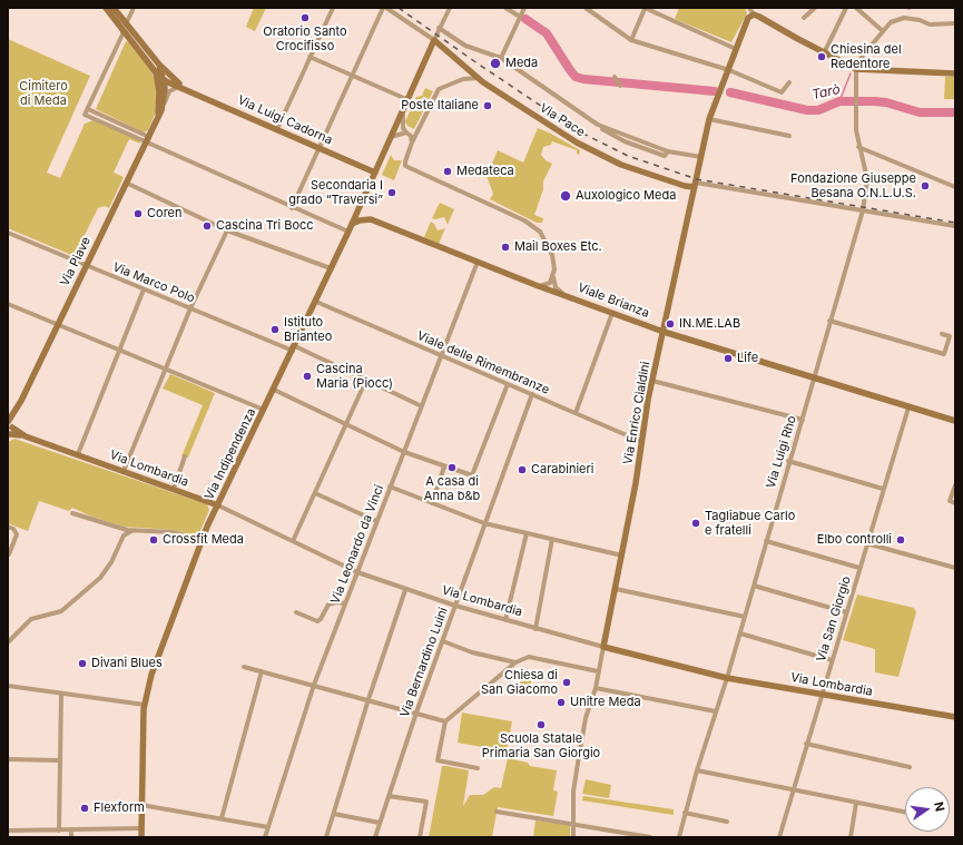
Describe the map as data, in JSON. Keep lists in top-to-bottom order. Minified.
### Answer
{"streets":{"street":["Via Luigi Cadorna","Via Pace","Via Piave","Via Marco Polo","Viale Brianza","Viale delle Rimembranze","Via Enrico Cialdini","Via Luigi Rho","Via Indipendenza","Via Lombardia","Via Leonardo da Vinci","Via San Giorgio","Via Bernardino Luini"]},"crossings":[["Via Luigi Cadorna","Via Piave"],["Via Luigi Cadorna","Via Indipendenza"],["Via Pace","Via Enrico Cialdini"],["Via Pace","Via Indipendenza"],["Via Piave","Via Marco Polo"],["Via Piave","Via Lombardia"],["Via Marco Polo","Via Indipendenza"],["Via Marco Polo","Via Leonardo da Vinci"],["Viale Brianza","Via Enrico Cialdini"],["Viale Brianza","Via Luigi Rho"],["Viale Brianza","Via Indipendenza"],["Viale Brianza","Via Leonardo da Vinci"],["Viale Brianza","Via San Giorgio"],["Viale delle Rimembranze","Via Enrico Cialdini"],["Viale delle Rimembranze","Via Indipendenza"],["Viale delle Rimembranze","Via Leonardo da Vinci"],["Viale delle Rimembranze","Via Bernardino Luini"],["Via Enrico Cialdini","Via Lombardia"],["Via Luigi Rho","Via Lombardia"],["Via Indipendenza","Via Lombardia"],["Via Lombardia","Via Leonardo da Vinci"],["Via Lombardia","Via San Giorgio"],["Via Lombardia","Via Bernardino Luini"]],"water":["Tarò"],"parks":["Cimitero di Meda"],"places":["Oratorio Santo Crocifisso","Chiesina del Redentore","Meda","Poste Italiane","Medateca","Fondazione Giuseppe Besana O.N.L.U.S.","Secondaria I grado “Traversi”","Auxologico Meda","Coren","Cascina Tri Bocc","Mail Boxes Etc.","IN.ME.LAB","Istituto Brianteo","Life","Cascina Maria (Piocc)","A casa di Anna b&b","Carabinieri","Tagliabue Carlo e fratelli","Crossfit Meda","Elbo controlli","Divani Blues","Chiesa di San Giacomo","Unitre Meda","Scuola Statale Primaria San Giorgio","Flexform"],"north":"right"}
